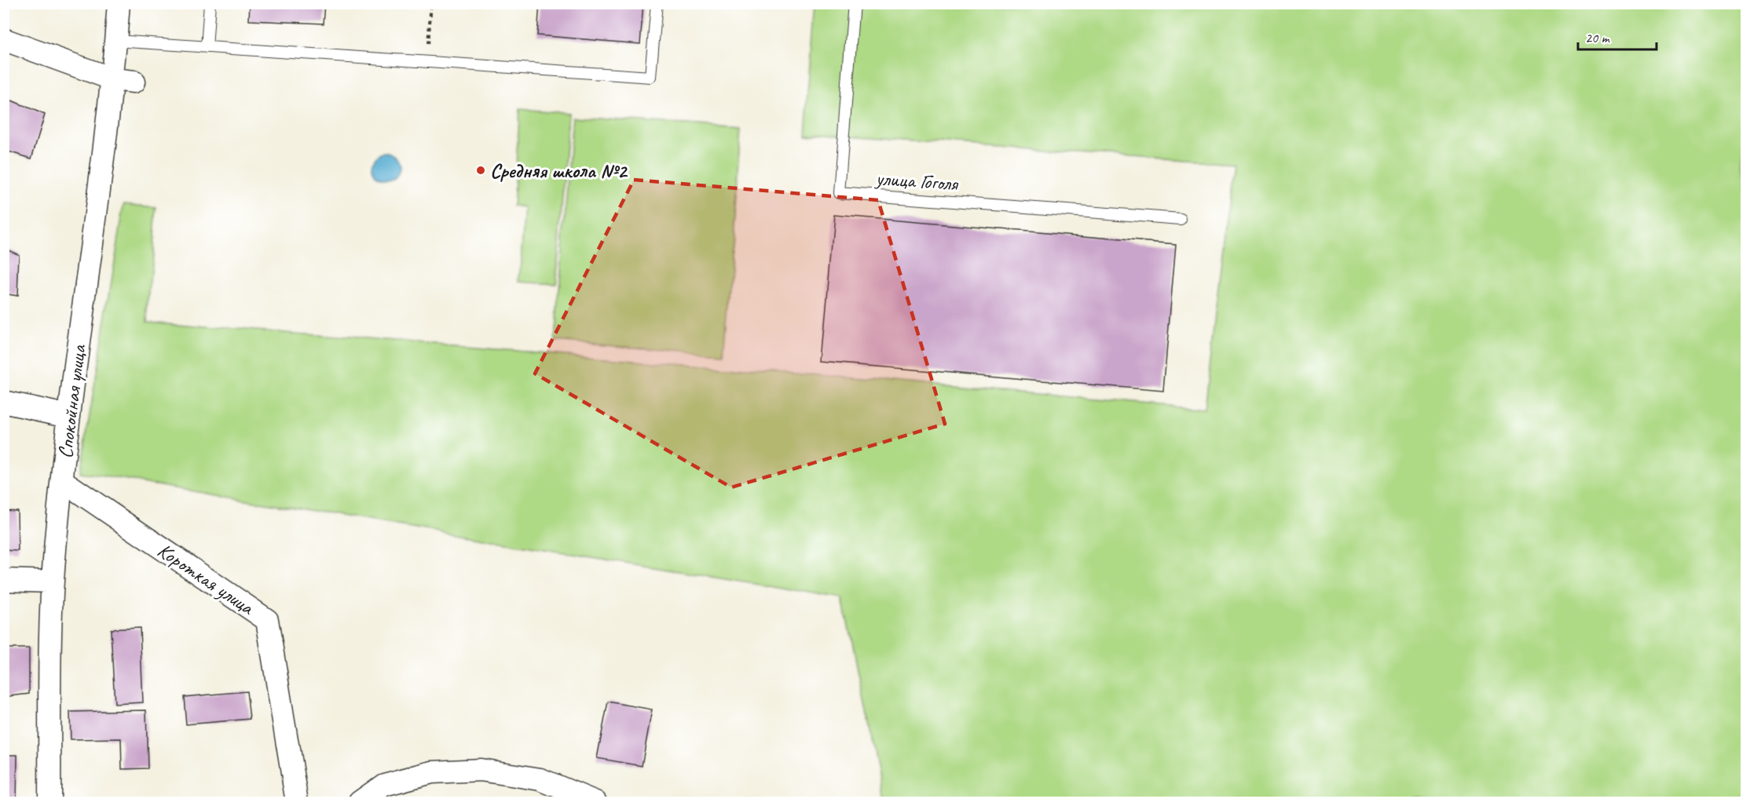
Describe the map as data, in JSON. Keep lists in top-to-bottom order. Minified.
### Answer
{"streets":{"street":["Спокойная улица","Короткая улица"],"lane":["улица Гоголя"]},"crossings":[["Спокойная улица","Короткая улица"]],"places":["Средняя школа №2"],"scale_bar":"20 m"}
